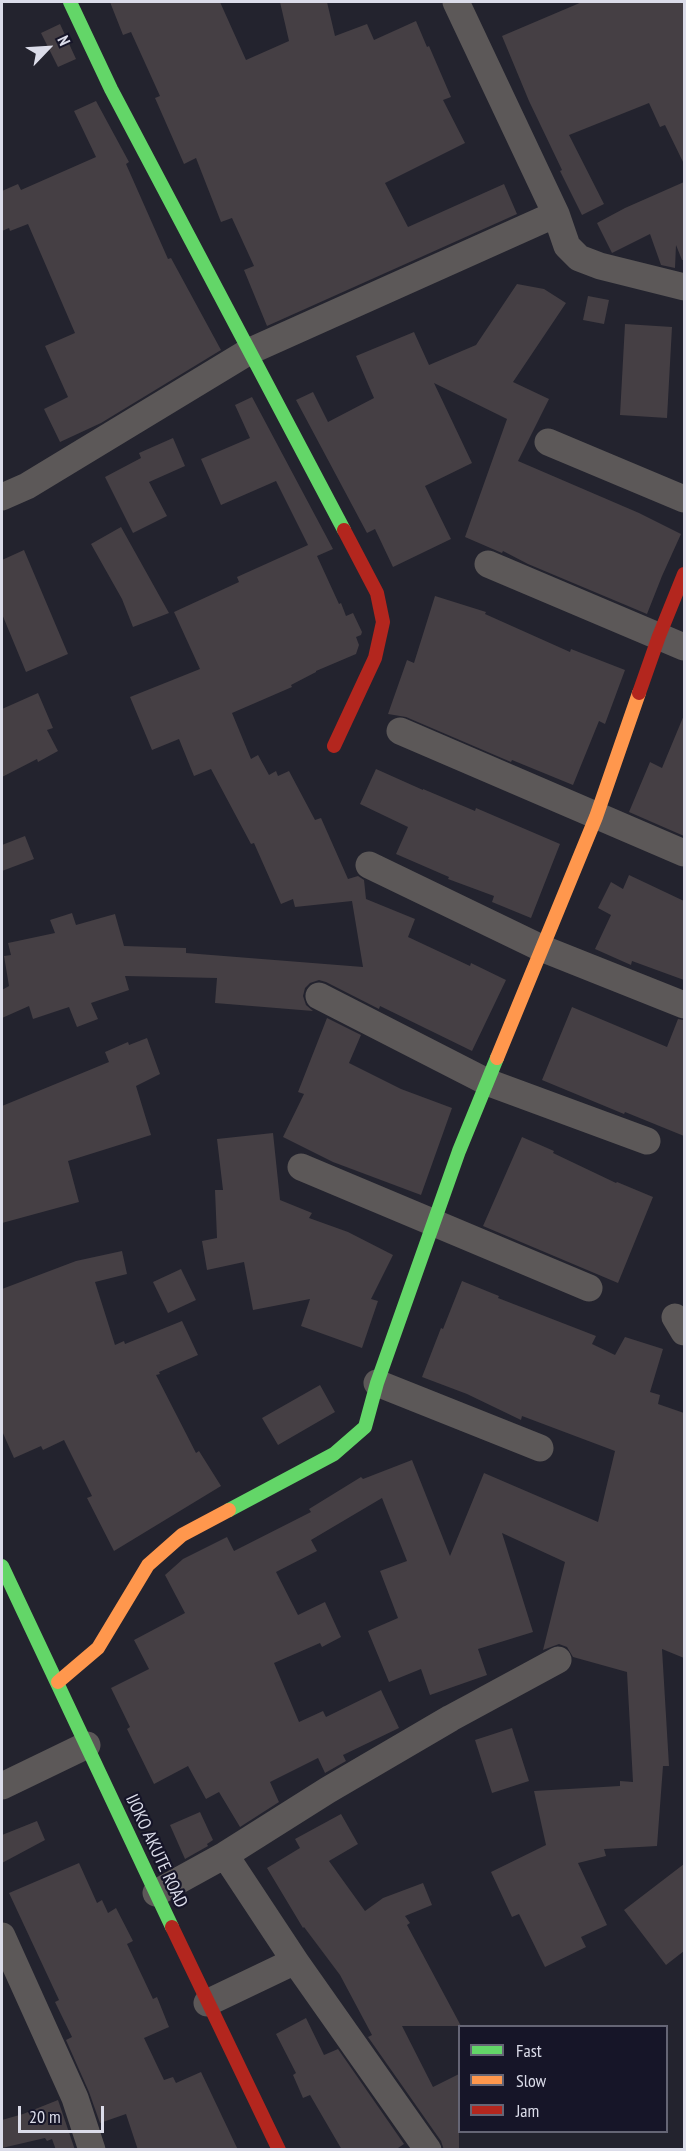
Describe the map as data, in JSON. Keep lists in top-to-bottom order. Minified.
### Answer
{"streets":{"street":["IJOKO AKUTE ROAD"]},"legend":["Fast","Slow","Jam"],"scale_bar":"20 m","north":"top right"}
